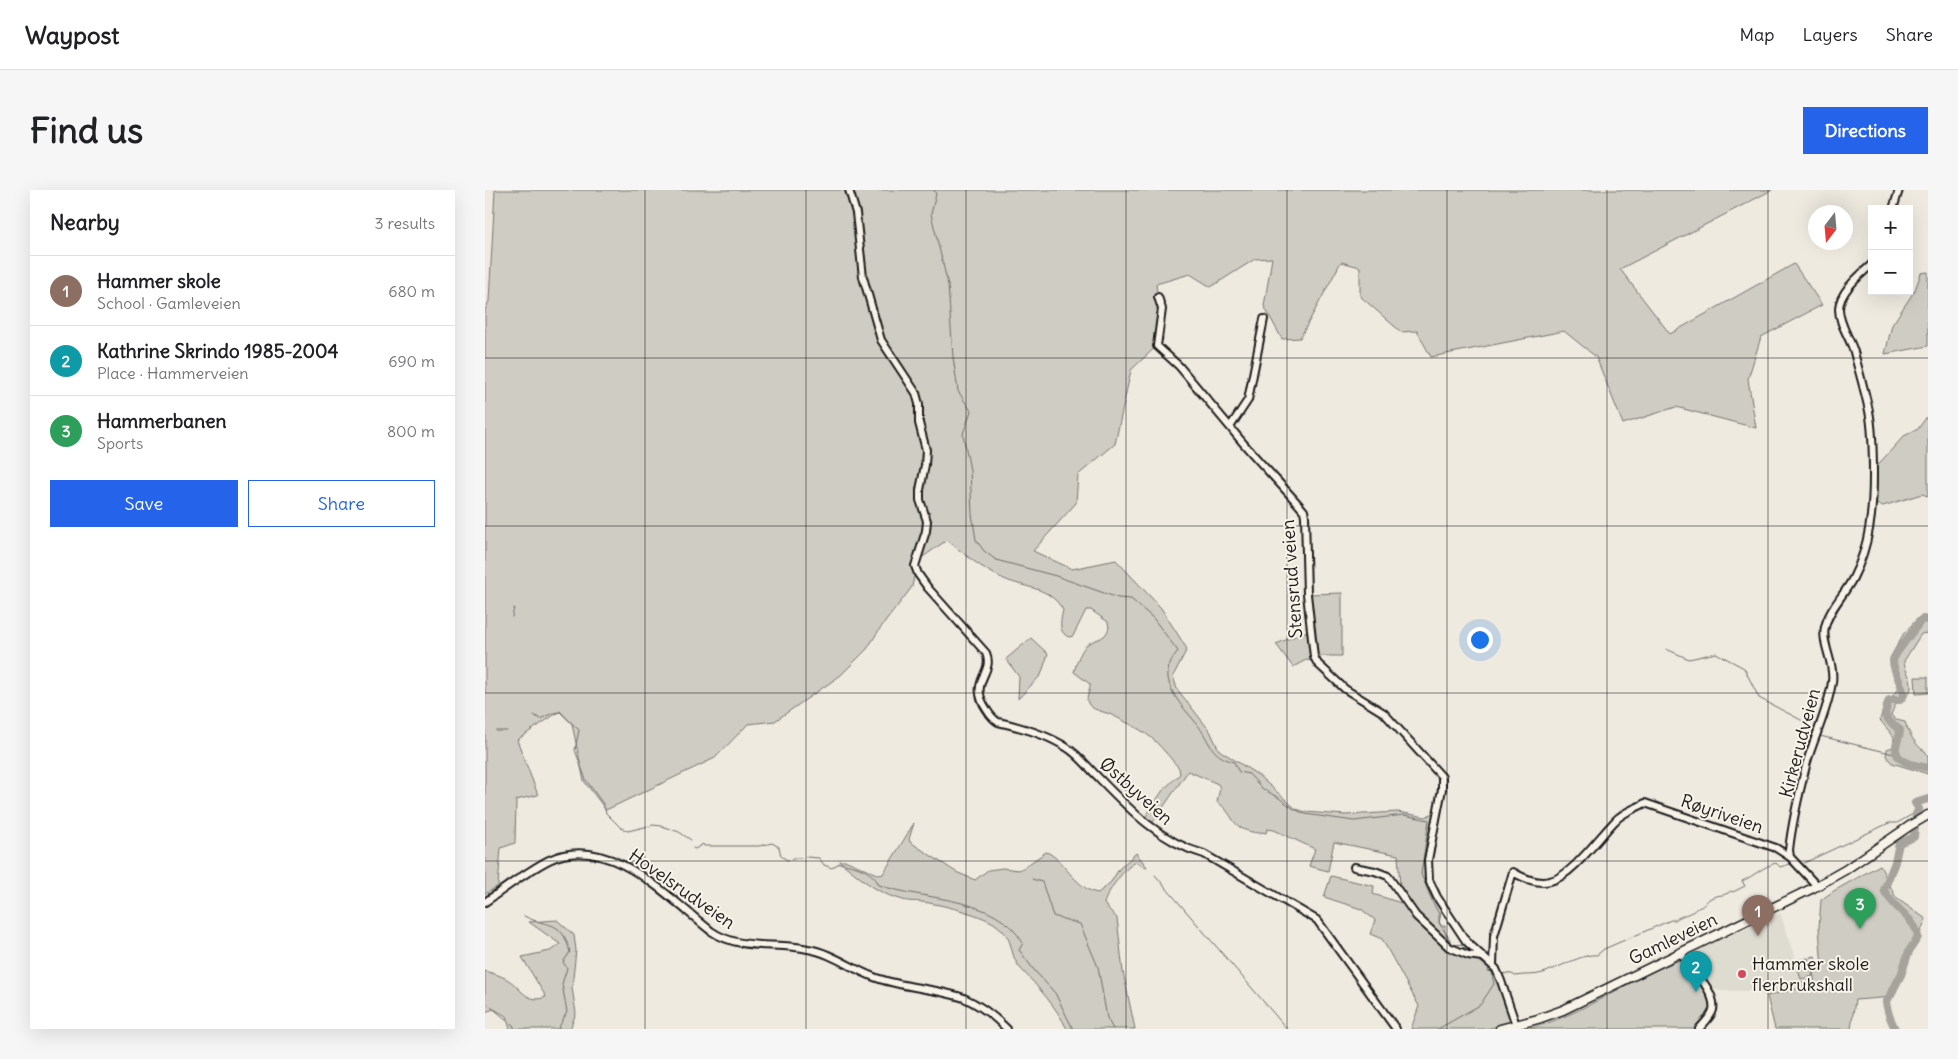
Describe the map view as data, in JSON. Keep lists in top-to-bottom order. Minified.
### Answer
{"streets":{"main road":["Gamleveien"],"street":["Stensrud veien","Kirkerudveien","Østbyveien","Røyriveien","Hovelsrudveien"]},"crossings":[["Stensrud veien","Røyriveien"],["Stensrud veien","Gamleveien"],["Kirkerudveien","Røyriveien"]],"places":["Hammer skole flerbrukshall"],"north":"bottom","page":{"header":"Waypost","nav":["Map","Layers","Share"],"buttons":["Directions",["Save","Share"]],"title":"Find us","heading":["Nearby","3 results"],"map_buttons":["+","−"],"list":[{"mark":"1","name":"Hammer skole","note":"School · Gamleveien","value":"680 m"},{"mark":"2","name":"Kathrine Skrindo 1985-2004","note":"Place · Hammerveien","value":"690 m"},{"mark":"3","name":"Hammerbanen","note":"Sports","value":"800 m"}],"pins":["3","1","2"]}}
